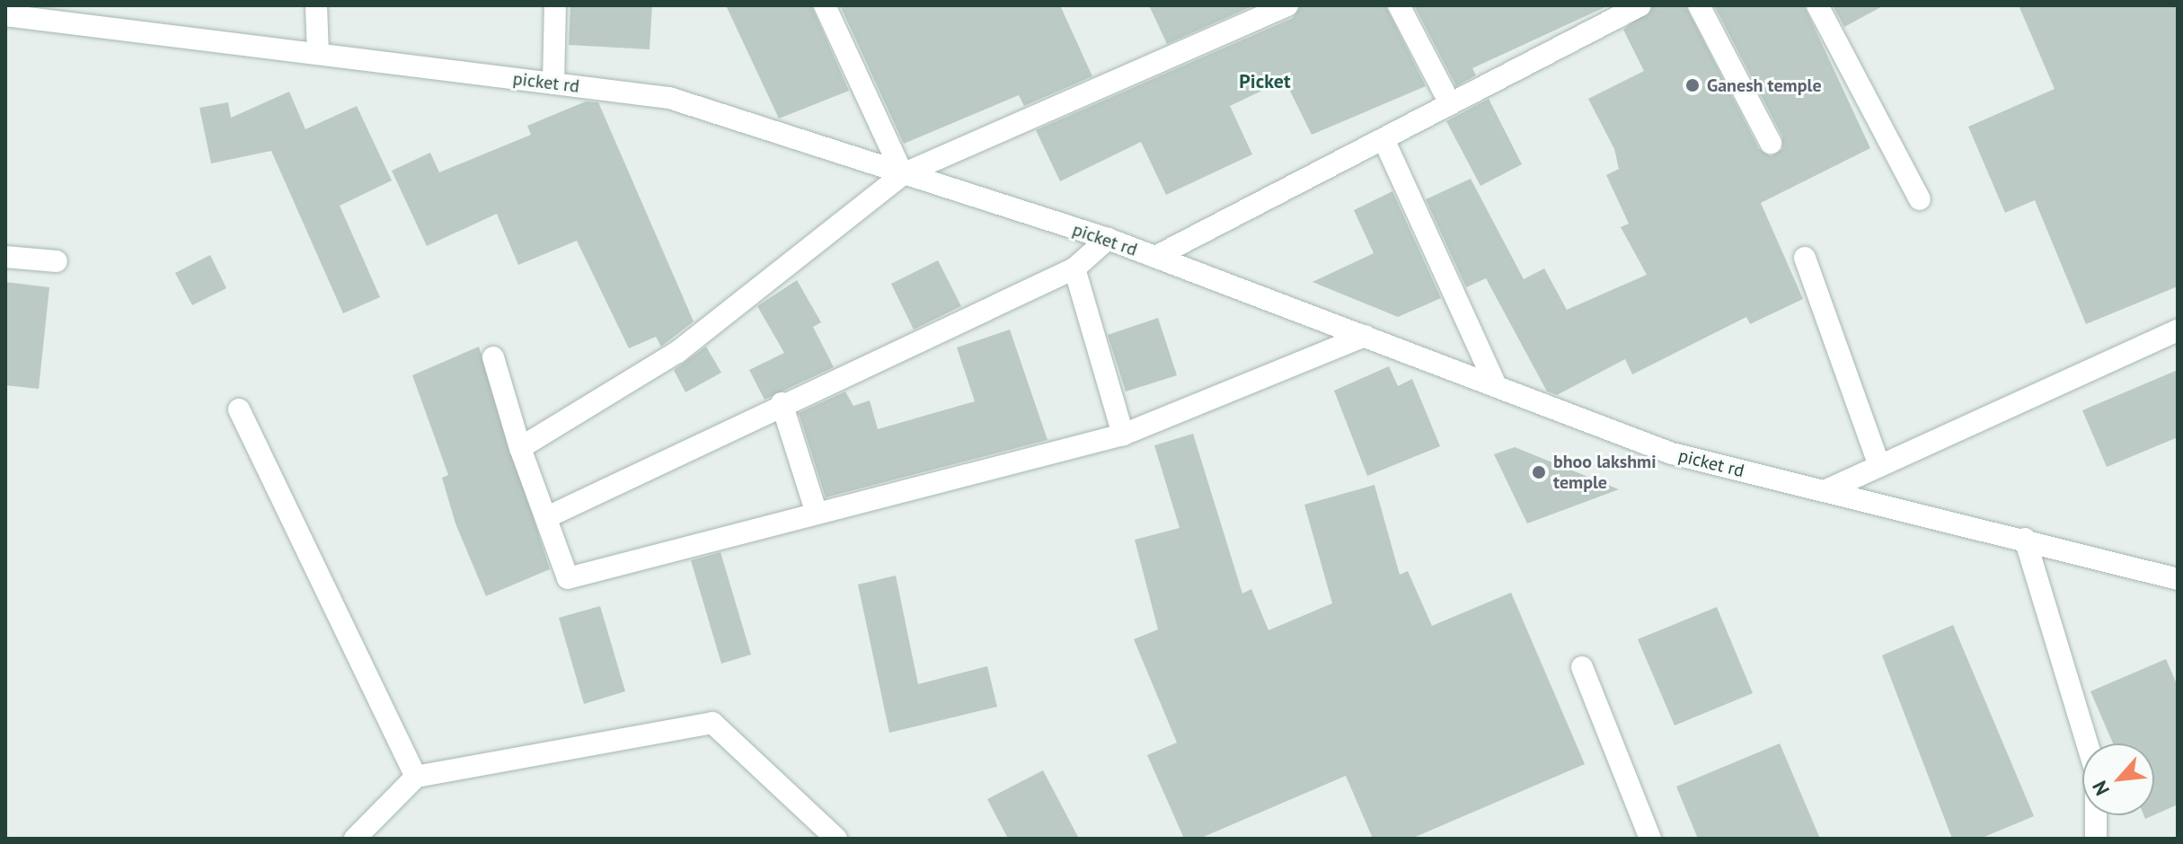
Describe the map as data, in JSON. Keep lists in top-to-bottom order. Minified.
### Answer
{"streets":{"street":["picket rd"]},"districts":["Picket"],"places":["Ganesh temple","bhoo lakshmi temple"],"north":"bottom left"}
